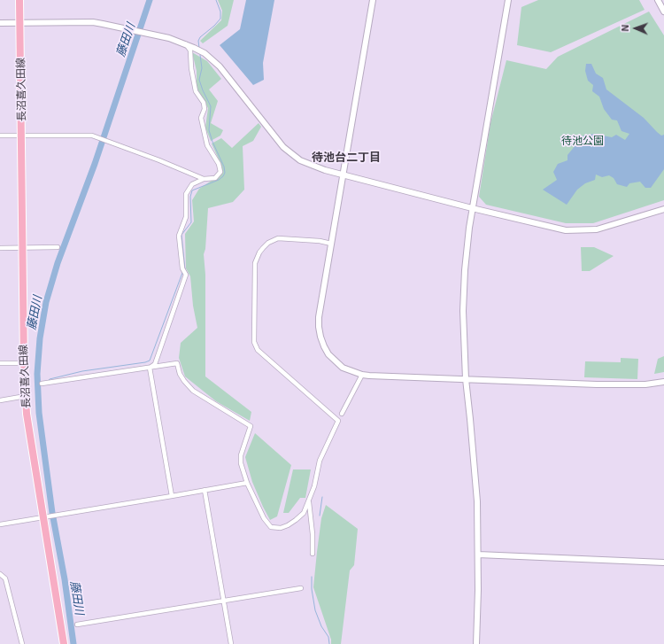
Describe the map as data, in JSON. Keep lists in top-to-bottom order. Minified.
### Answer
{"streets":{"main road":["長沼喜久田線"]},"districts":["待池台二丁目"],"water":["藤田川"],"parks":["待池公園"],"north":"left"}
